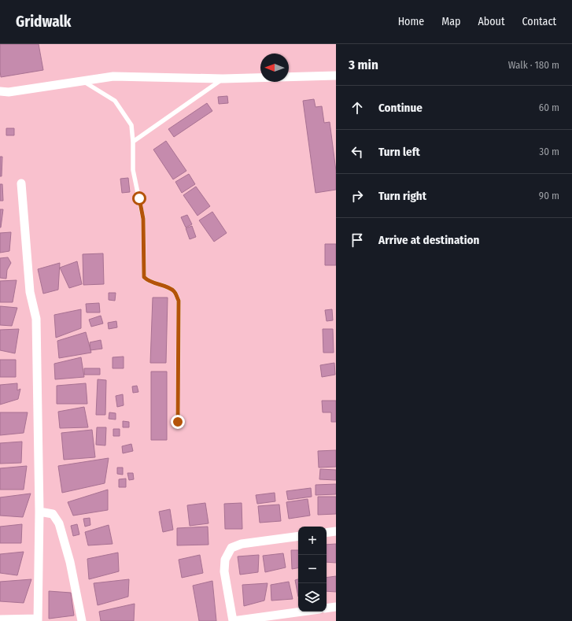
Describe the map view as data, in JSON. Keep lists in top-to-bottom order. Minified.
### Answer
{"north":"left","page":{"header":"Gridwalk","nav":["Home","Map","About","Contact"],"heading":["3 min","Walk · 180 m"],"list":[["Continue","60 m"],["Turn left","30 m"],["Turn right","90 m"],"Arrive at destination"],"map_buttons":["+","−"]}}
